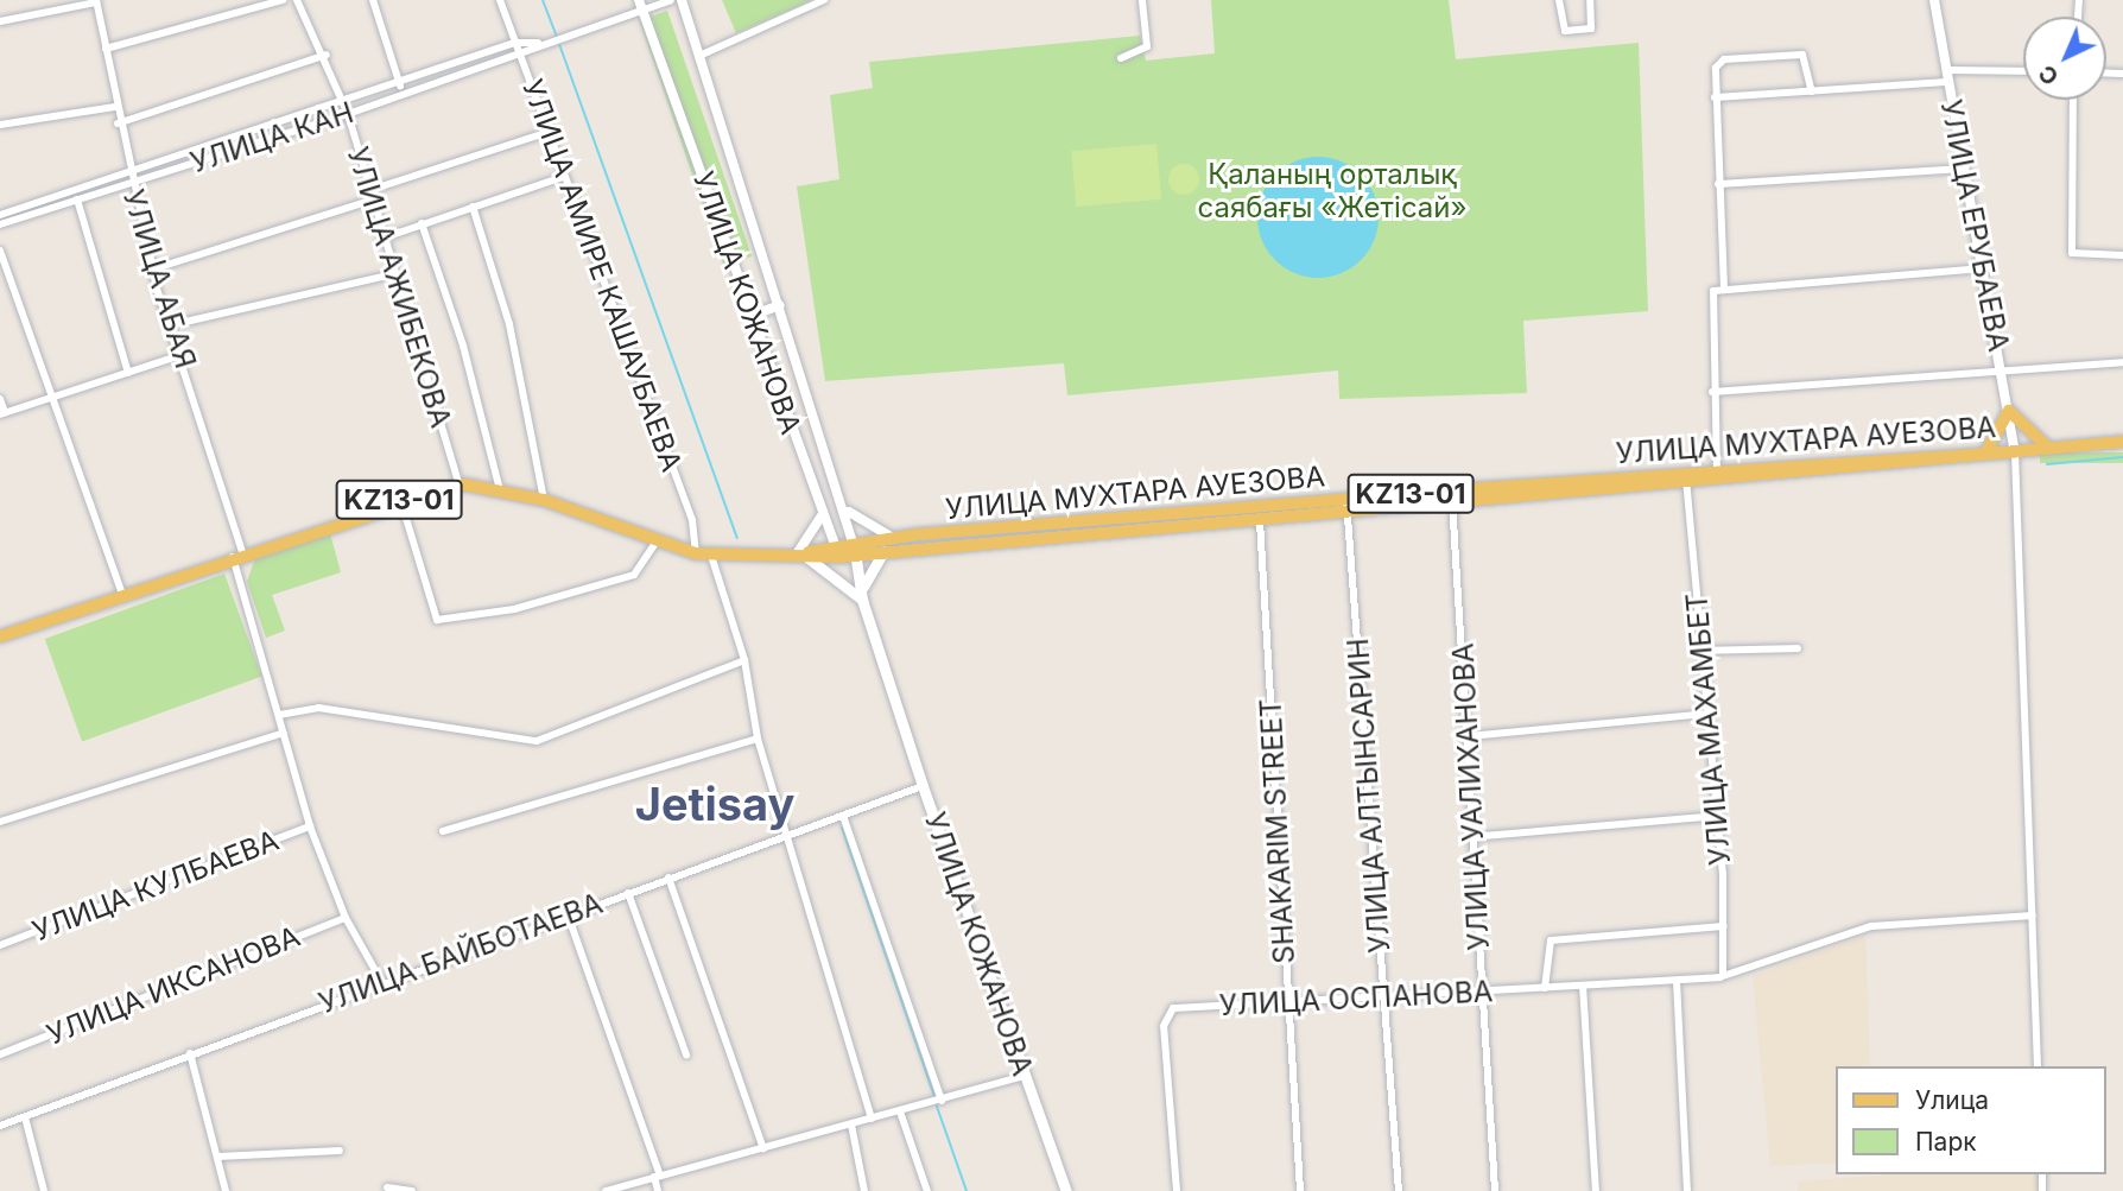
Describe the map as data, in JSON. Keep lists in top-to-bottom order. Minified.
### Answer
{"streets":{"main road":["УЛИЦА КОЖАНОВА","УЛИЦА МУХТАРА АУЕЗОВА","KZ13-01"],"street":["УЛИЦА КАН","УЛИЦА ЕРУБАЕВА","УЛИЦА АМИРЕ КАШАУБАЕВА","УЛИЦА АБАЯ","УЛИЦА АЖИБЕКОВА","УЛИЦА МАХАМБЕТ","УЛИЦА АЛТЫНСАРИН","УЛИЦА УАЛИХАНОВА","SHAKARIM STREET","УЛИЦА КУЛБАЕВА","УЛИЦА БАЙБОТАЕВА","УЛИЦА ИКСАНОВА","УЛИЦА ОСПАНОВА"]},"crossings":[["УЛИЦА КАН","УЛИЦА АМИРЕ КАШАУБАЕВА"],["УЛИЦА КАН","УЛИЦА АБАЯ"],["УЛИЦА КАН","УЛИЦА АЖИБЕКОВА"],["УЛИЦА КАН","УЛИЦА КОЖАНОВА"],["УЛИЦА ЕРУБАЕВА","УЛИЦА МУХТАРА АУЕЗОВА"],["УЛИЦА АМИРЕ КАШАУБАЕВА","УЛИЦА МУХТАРА АУЕЗОВА"],["УЛИЦА АБАЯ","УЛИЦА МУХТАРА АУЕЗОВА"],["УЛИЦА АБАЯ","УЛИЦА КУЛБАЕВА"],["УЛИЦА АБАЯ","УЛИЦА БАЙБОТАЕВА"],["УЛИЦА АБАЯ","УЛИЦА ИКСАНОВА"],["УЛИЦА АЖИБЕКОВА","УЛИЦА МУХТАРА АУЕЗОВА"],["УЛИЦА КОЖАНОВА","УЛИЦА МУХТАРА АУЕЗОВА"],["УЛИЦА КОЖАНОВА","УЛИЦА БАЙБОТАЕВА"],["УЛИЦА МУХТАРА АУЕЗОВА","УЛИЦА МАХАМБЕТ"],["УЛИЦА МУХТАРА АУЕЗОВА","УЛИЦА АЛТЫНСАРИН"],["УЛИЦА МУХТАРА АУЕЗОВА","УЛИЦА УАЛИХАНОВА"],["УЛИЦА МУХТАРА АУЕЗОВА","SHAKARIM STREET"],["УЛИЦА МАХАМБЕТ","УЛИЦА ОСПАНОВА"],["УЛИЦА АЛТЫНСАРИН","УЛИЦА ОСПАНОВА"],["УЛИЦА УАЛИХАНОВА","УЛИЦА ОСПАНОВА"],["SHAKARIM STREET","УЛИЦА ОСПАНОВА"]],"districts":["Jetisay"],"parks":["Қаланың орталық саябағы «Жетісай»"],"legend":["Улица","Парк"],"north":"bottom left"}
